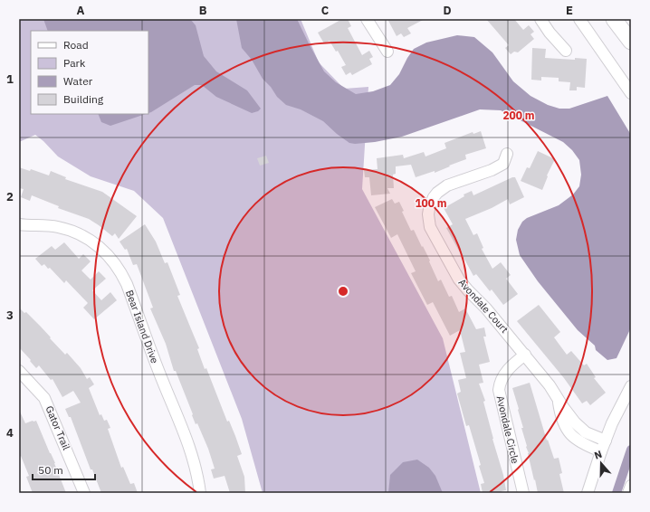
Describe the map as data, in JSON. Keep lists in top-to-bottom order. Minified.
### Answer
{"streets":{"street":["Avondale Court","Bear Island Drive","Gator Trail","Avondale Circle"]},"crossings":[["Avondale Court","Avondale Circle"]],"legend":["Road","Park","Water","Building"],"scale_bar":"50 m","north":"top","grid":{"columns":["A","B","C","D","E"],"rows":["1","2","3","4"]},"rings":["200 m","100 m"]}
